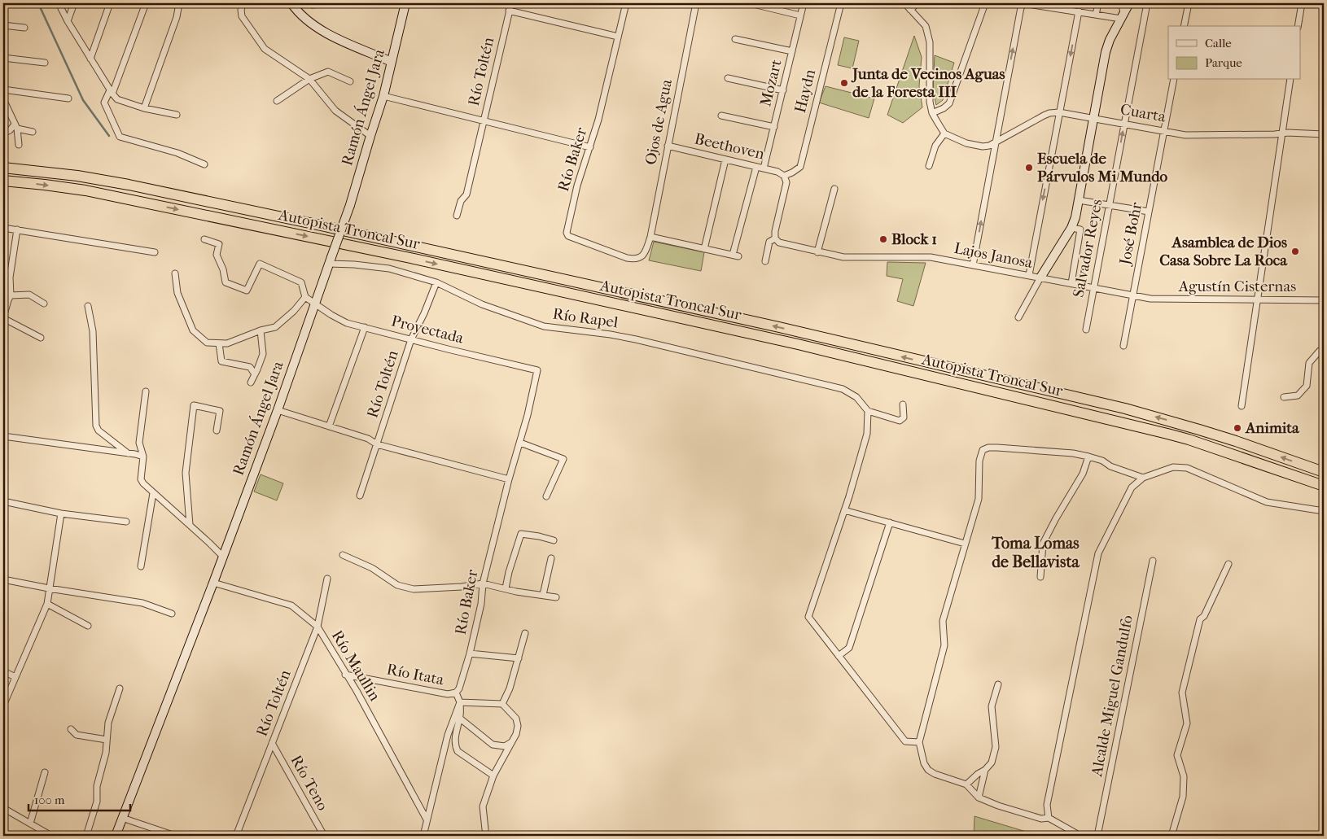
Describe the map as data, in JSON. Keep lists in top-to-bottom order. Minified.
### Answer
{"streets":{"highway":["Autopista Troncal Sur"],"main road":["Ramón Ángel Jara"],"street":["Río Toltén","Mozart","Haydn","Cuarta","Ojos de Agua","Beethoven","Río Baker","José Bohr","Salvador Reyes","Lajos Janosa","Agustín Cisternas","Río Rapel","Proyectada","Río Maullin","Río Itata","Alcalde Miguel Gandulfo","Río Teno"]},"crossings":[["Río Toltén","Río Rapel"],["Río Toltén","Proyectada"],["Río Toltén","Río Maullin"],["Río Toltén","Río Teno"],["Mozart","Beethoven"],["Haydn","Beethoven"],["Ramón Ángel Jara","Río Rapel"],["Ramón Ángel Jara","Proyectada"],["Ramón Ángel Jara","Río Maullin"],["Cuarta","José Bohr"],["Cuarta","Salvador Reyes"],["Ojos de Agua","Beethoven"],["Ojos de Agua","Río Baker"],["Río Baker","Proyectada"],["Río Baker","Río Itata"],["José Bohr","Lajos Janosa"],["Salvador Reyes","Lajos Janosa"],["Lajos Janosa","Agustín Cisternas"],["Río Maullin","Río Itata"]],"districts":["Toma Lomas de Bellavista"],"places":["Junta de Vecinos Aguas de la Foresta III","Escuela de Párvulos Mi Mundo","Block 1","Asamblea de Dios Casa Sobre La Roca","Animita"],"legend":["Calle","Parque"],"scale_bar":"100 m"}
